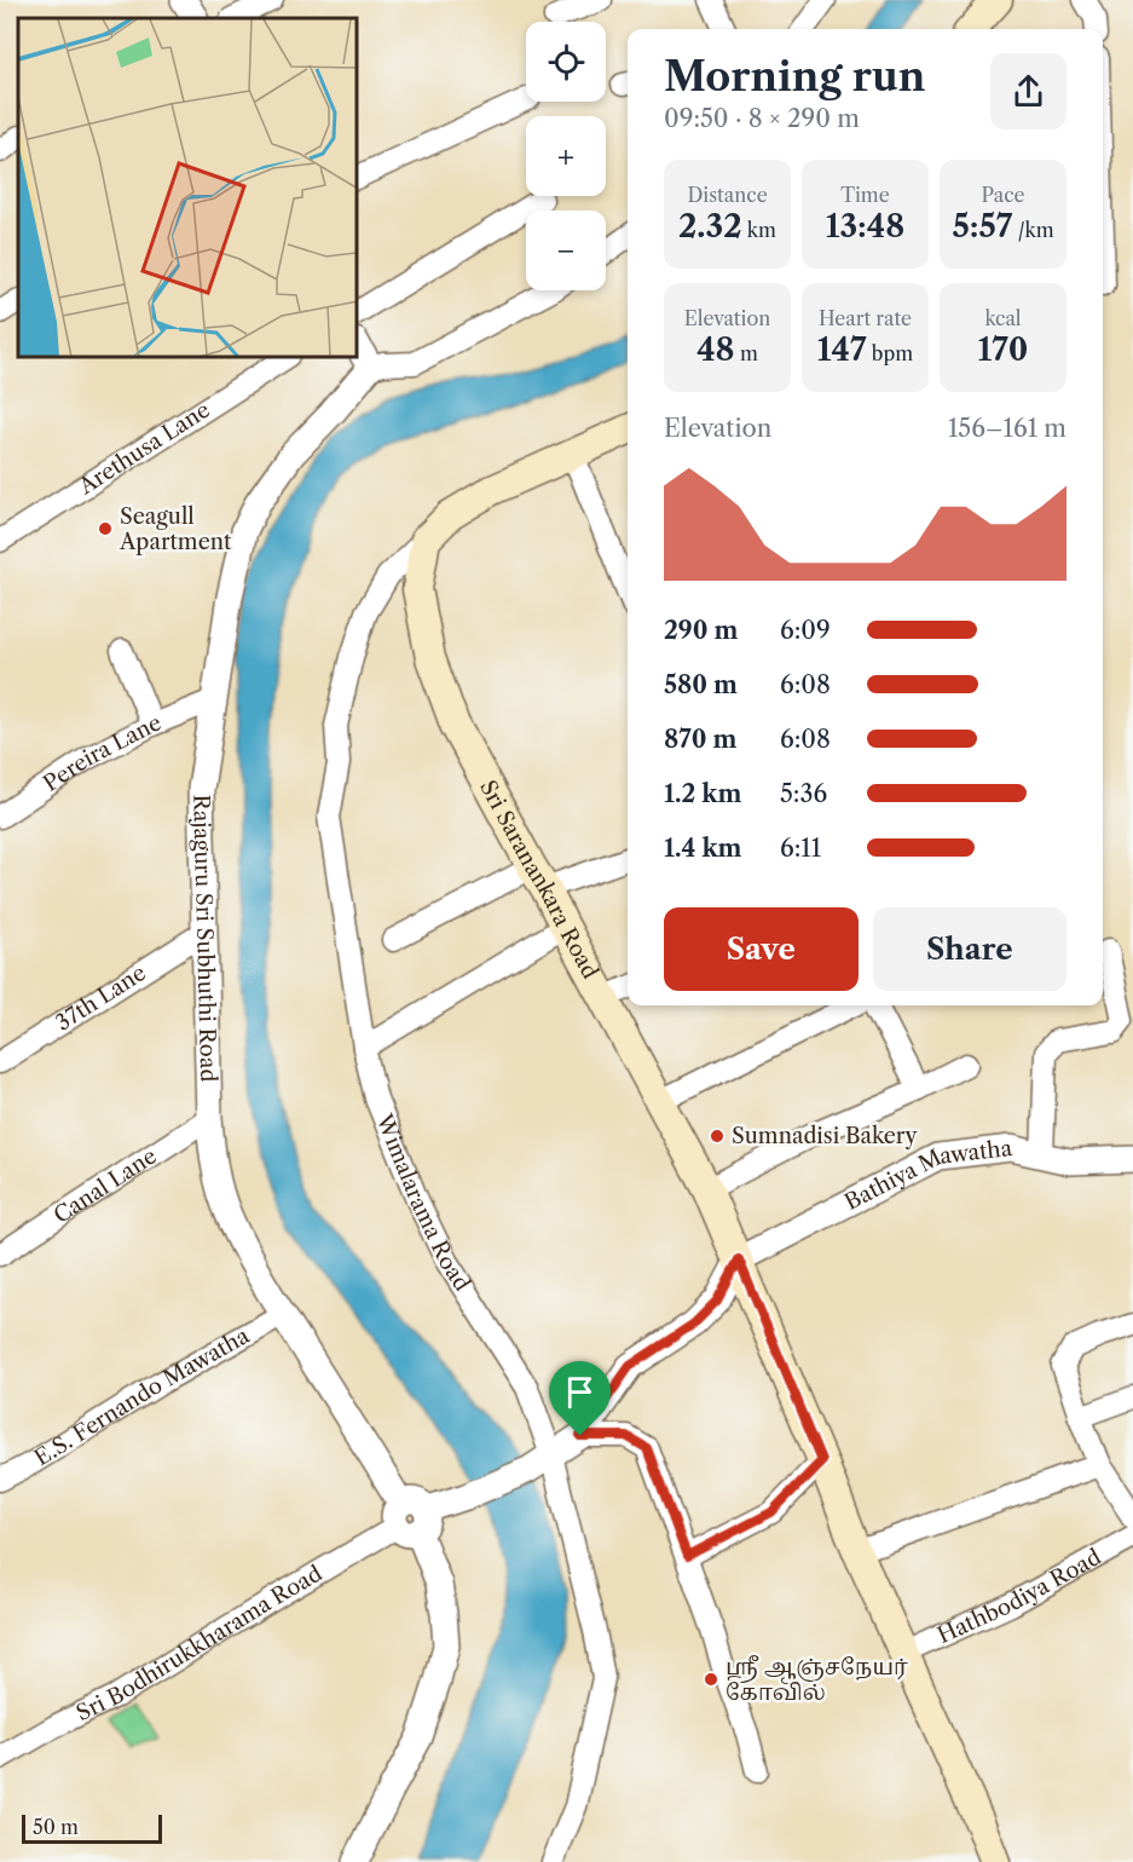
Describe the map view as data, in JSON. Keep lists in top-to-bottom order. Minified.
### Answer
{"streets":{"main road":["Sri Saranankara Road"],"street":["Arethusa Lane","Pereira Lane","Rajaguru Sri Subhuthi Road","37th Lane","Bathiya Mawatha","Canal Lane","Wimalarama Road","E.S. Fernando Mawatha","Hathbodiya Road","Sri Bodhirukkharama Road"]},"crossings":[["Pereira Lane","Rajaguru Sri Subhuthi Road"],["Sri Saranankara Road","Bathiya Mawatha"],["Sri Saranankara Road","Wimalarama Road"],["Sri Saranankara Road","Hathbodiya Road"],["Rajaguru Sri Subhuthi Road","37th Lane"],["Rajaguru Sri Subhuthi Road","Canal Lane"],["Rajaguru Sri Subhuthi Road","E.S. Fernando Mawatha"],["Rajaguru Sri Subhuthi Road","Sri Bodhirukkharama Road"]],"places":["Seagull Apartment","Sumnadisi Bakery","ஸ்ரீ ஆஞ்சநேயர் கோவில்"],"scale_bar":"50 m","page":{"map_buttons":["+","−"],"heading":["Morning run","09:50 · 8 × 290 m"],"stats":[["Distance","2.32 km"],["Time","13:48"],["Pace","5:57 /km"],["Elevation","48 m"],["Heart rate","147 bpm"],["kcal","170"]],"chart":["Elevation","156–161 m"],"list":[{"name":"290 m","note":"6:09"},{"name":"580 m","note":"6:08"},{"name":"870 m","note":"6:08"},{"name":"1.2 km","note":"5:36"},{"name":"1.4 km","note":"6:11"}],"buttons":["Save","Share"],"scale":"50 m"}}
